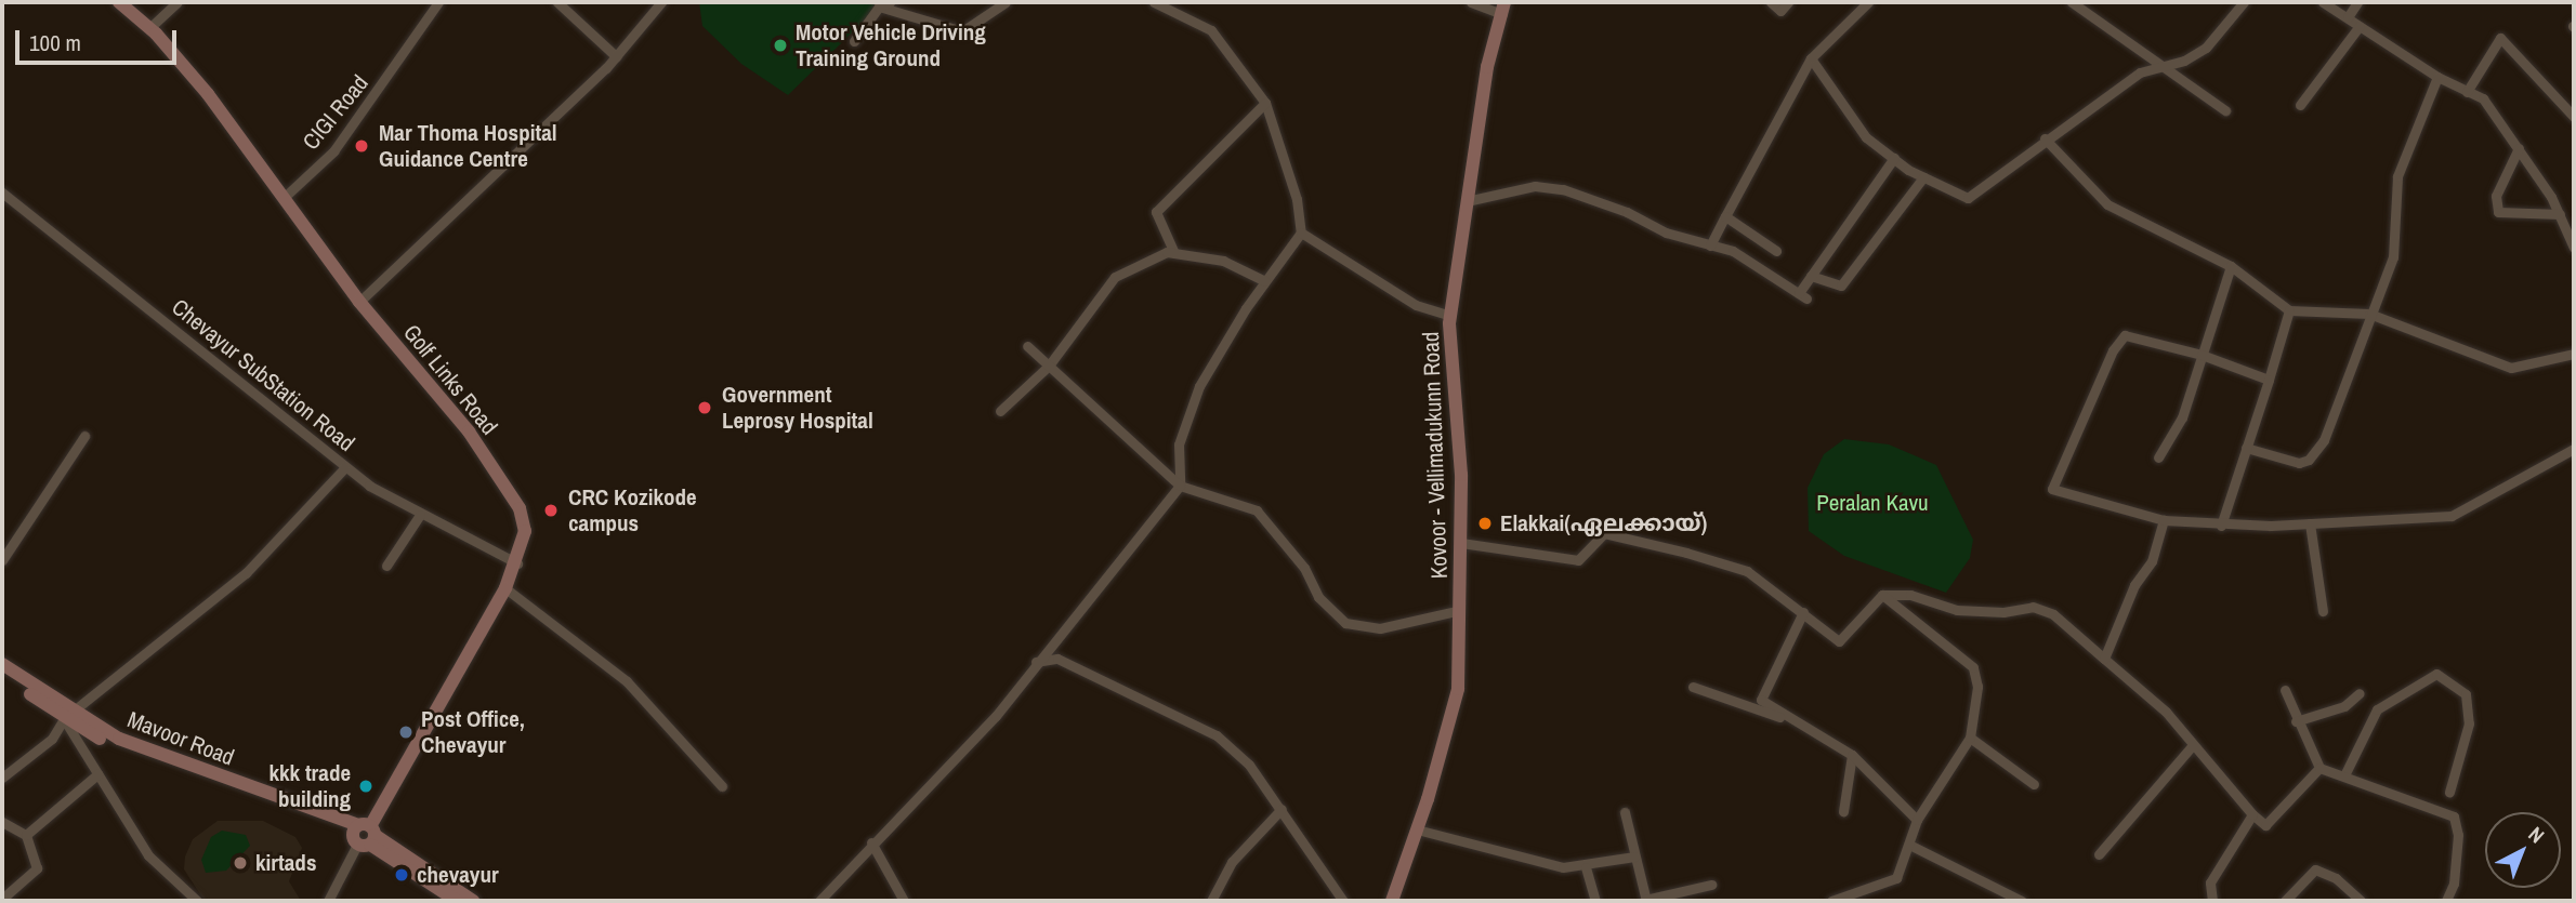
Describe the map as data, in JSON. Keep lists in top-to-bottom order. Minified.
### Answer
{"streets":{"main road":["Golf Links Road","Kovoor - Vellimadukunn Road","Mavoor Road"],"street":["CIGI Road","Chevayur SubStation Road"]},"crossings":[["CIGI Road","Golf Links Road"],["Chevayur SubStation Road","Golf Links Road"],["Golf Links Road","Mavoor Road"]],"parks":["Peralan Kavu"],"places":["Motor Vehicle Driving Training Ground","Mar Thoma Hospital Guidance Centre","Government Leprosy Hospital","CRC Kozikode campus","Elakkai(ഏലക്കായ്)","Post Office, Chevayur","kkk trade building","kirtads","chevayur"],"scale_bar":"100 m","north":"top right"}
